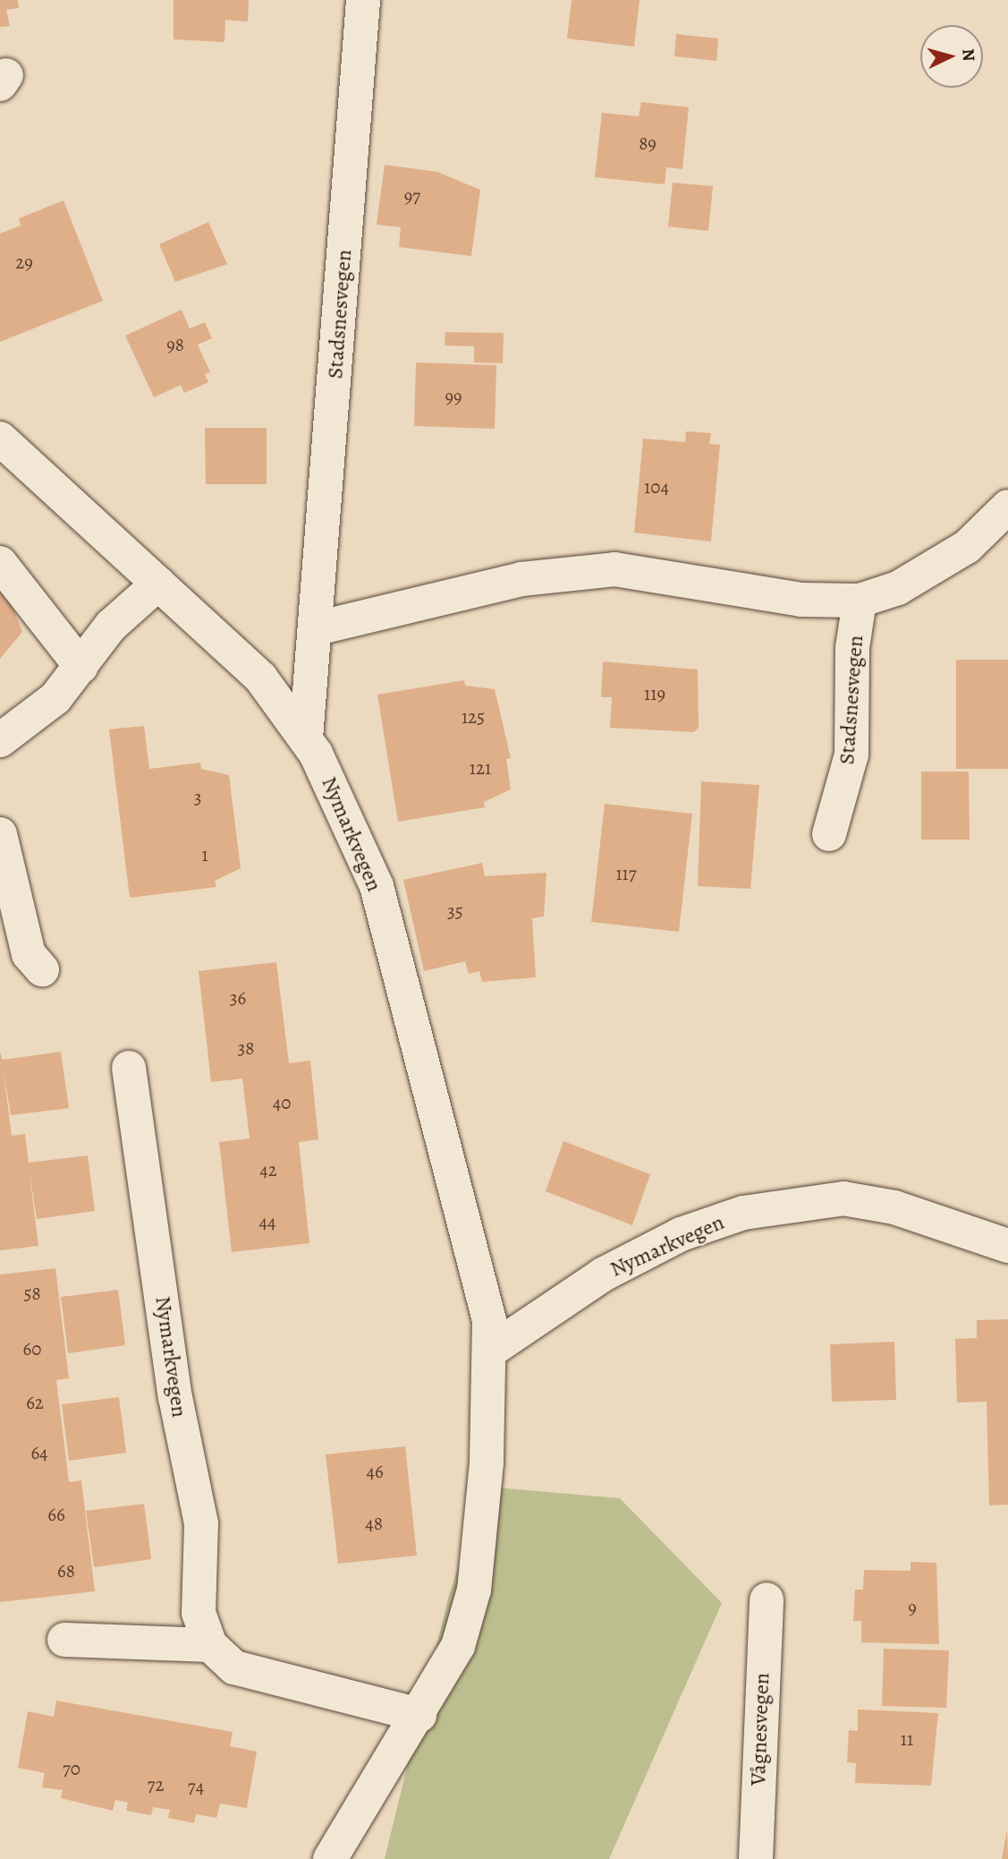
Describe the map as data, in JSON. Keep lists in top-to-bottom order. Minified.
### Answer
{"streets":{"street":["Stadsnesvegen","Nymarkvegen","Vågnesvegen"]},"crossings":[["Stadsnesvegen","Nymarkvegen"]],"house_numbers":["89","97","29","98","99","104","119","125","121","3","1","117","35","36","38","40","42","44","58","60","62","64","46","66","48","68","9","11","70","72","74"],"north":"right"}
